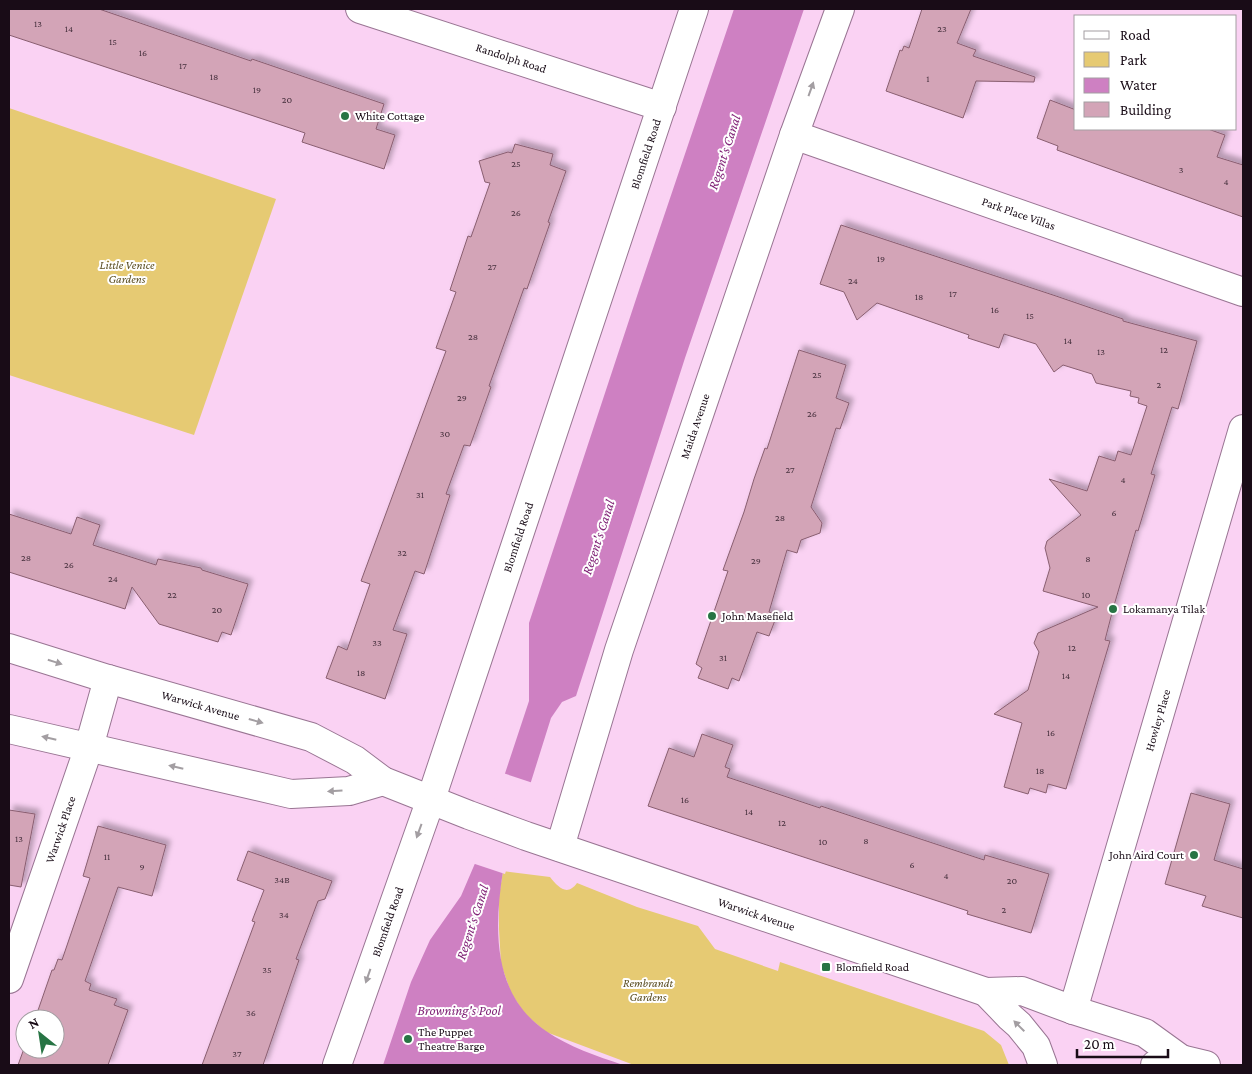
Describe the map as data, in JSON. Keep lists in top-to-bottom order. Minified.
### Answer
{"streets":{"street":["Randolph Road","Blomfield Road","Park Place Villas","Maida Avenue","Warwick Avenue","Howley Place","Warwick Place"]},"crossings":[["Randolph Road","Blomfield Road"],["Blomfield Road","Warwick Avenue"],["Park Place Villas","Maida Avenue"],["Maida Avenue","Warwick Avenue"],["Warwick Avenue","Howley Place"],["Warwick Avenue","Warwick Place"]],"water":["Regent's Canal","Browning's Pool"],"parks":["Little Venice Gardens","Rembrandt Gardens"],"places":{"other":["White Cottage","Lokamanya Tilak","John Masefield","John Aird Court","The Puppet Theatre Barge"],"transit":["Blomfield Road"]},"house_numbers":["13","14","23","15","16","17","18","1","19","20","25","3","4","26","19","27","24","17","18","16","15","28","14","12","13","25","2","29","26","30","27","4","31","6","28","32","28","8","29","26","24","22","10","20","33","12","31","18","14","16","18","16","14","12","13","8","10","11","6","9","4","34B","20","2","34","35","36","37"],"legend":["Road","Park","Water","Building"],"scale_bar":"20 m","north":"top left"}
